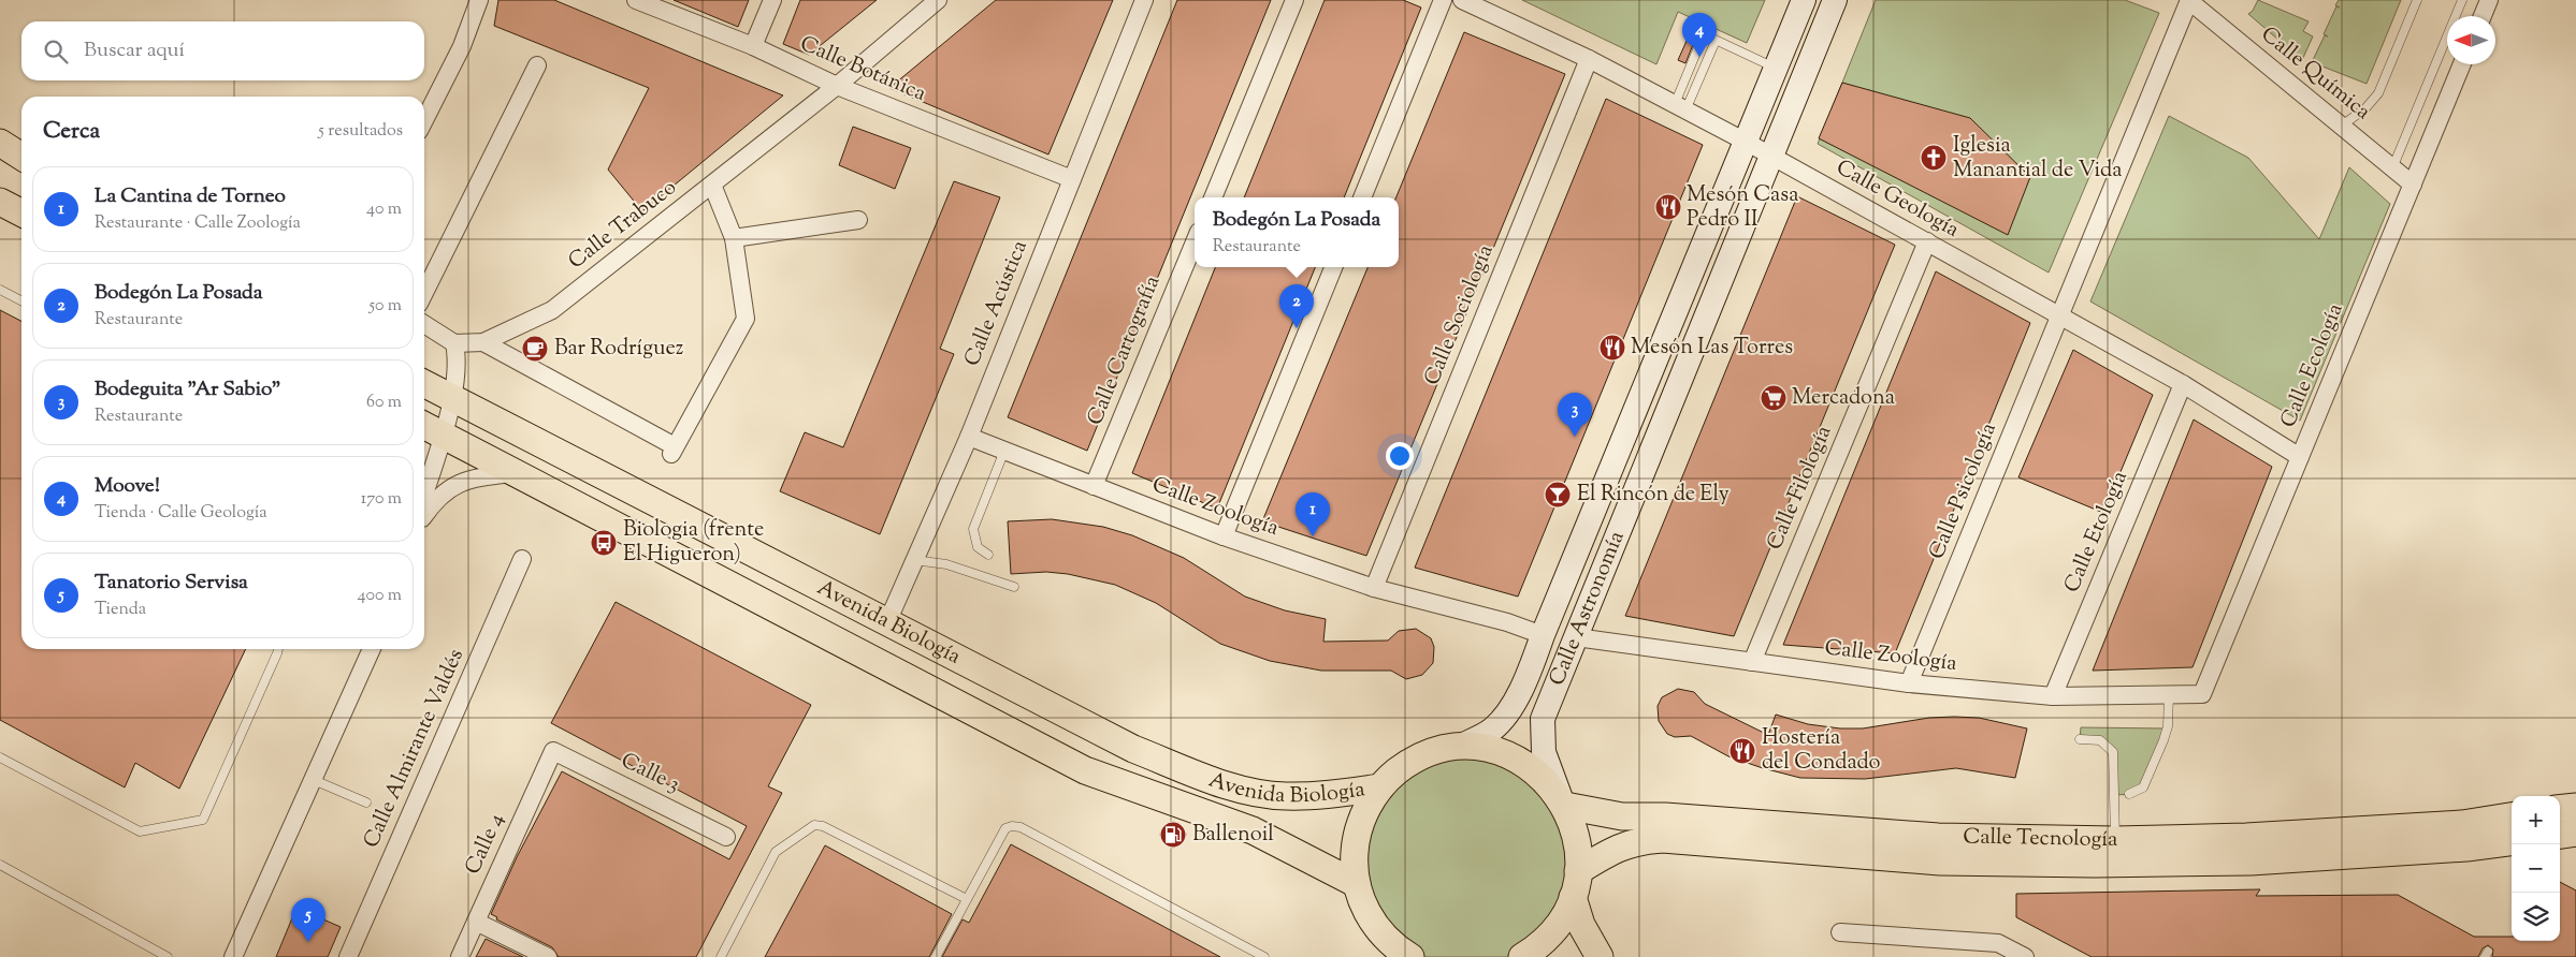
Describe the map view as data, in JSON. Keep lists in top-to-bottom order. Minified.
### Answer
{"streets":{"main road":["Avenida Biología","Calle Tecnología"],"street":["Calle Botánica","Calle Química","Calle Geología","Calle Trabuco","Calle Acústica","Calle Sociología","Calle Cartografía","Calle Ecología","Calle Filología","Calle Psicología","Calle Zoología","Calle Etología","Calle Astronomía","Calle Almirante Valdés","Calle 3","Calle 4"]},"crossings":[["Calle Botánica","Calle Trabuco"],["Calle Botánica","Calle Acústica"],["Calle Química","Calle Ecología"],["Calle Química","Calle Psicología"],["Calle Geología","Calle Sociología"],["Calle Geología","Calle Ecología"],["Calle Geología","Calle Filología"],["Calle Geología","Calle Psicología"],["Calle Geología","Calle Etología"],["Calle Geología","Calle Astronomía"],["Calle Acústica","Calle Zoología"],["Calle Acústica","Avenida Biología"],["Calle Sociología","Calle Zoología"],["Calle Cartografía","Calle Zoología"],["Calle Ecología","Calle Zoología"],["Calle Filología","Calle Zoología"],["Calle Psicología","Calle Zoología"],["Calle Zoología","Calle Etología"],["Calle Zoología","Calle Astronomía"],["Calle Astronomía","Calle Tecnología"],["Calle 3","Calle 4"]],"places":{"church":["Iglesia Manantial de Vida"],"restaurant":["Mesón Casa Pedro II","Mesón Las Torres","Hostería del Condado"],"cafe":["Bar Rodríguez"],"supermarket":["Mercadona"],"bar":["El Rincón de Ely"],"bus stop":["Biologia (frente El Higueron)"],"fuel station":["Ballenoil"]},"north":"left","page":{"pins":["4","2","3","1","5"],"search":"Buscar aquí","heading":["Cerca","5 resultados"],"list":[{"mark":"1","name":"La Cantina de Torneo","note":"Restaurante · Calle Zoología","value":"40 m"},{"mark":"2","name":"Bodegón La Posada","note":"Restaurante","value":"50 m"},{"mark":"3","name":"Bodeguita \"Ar Sabio\"","note":"Restaurante","value":"60 m"},{"mark":"4","name":"Moove!","note":"Tienda · Calle Geología","value":"170 m"},{"mark":"5","name":"Tanatorio Servisa","note":"Tienda","value":"400 m"}],"popup":["Bodegón La Posada","Restaurante"],"map_buttons":["+","−"]}}
